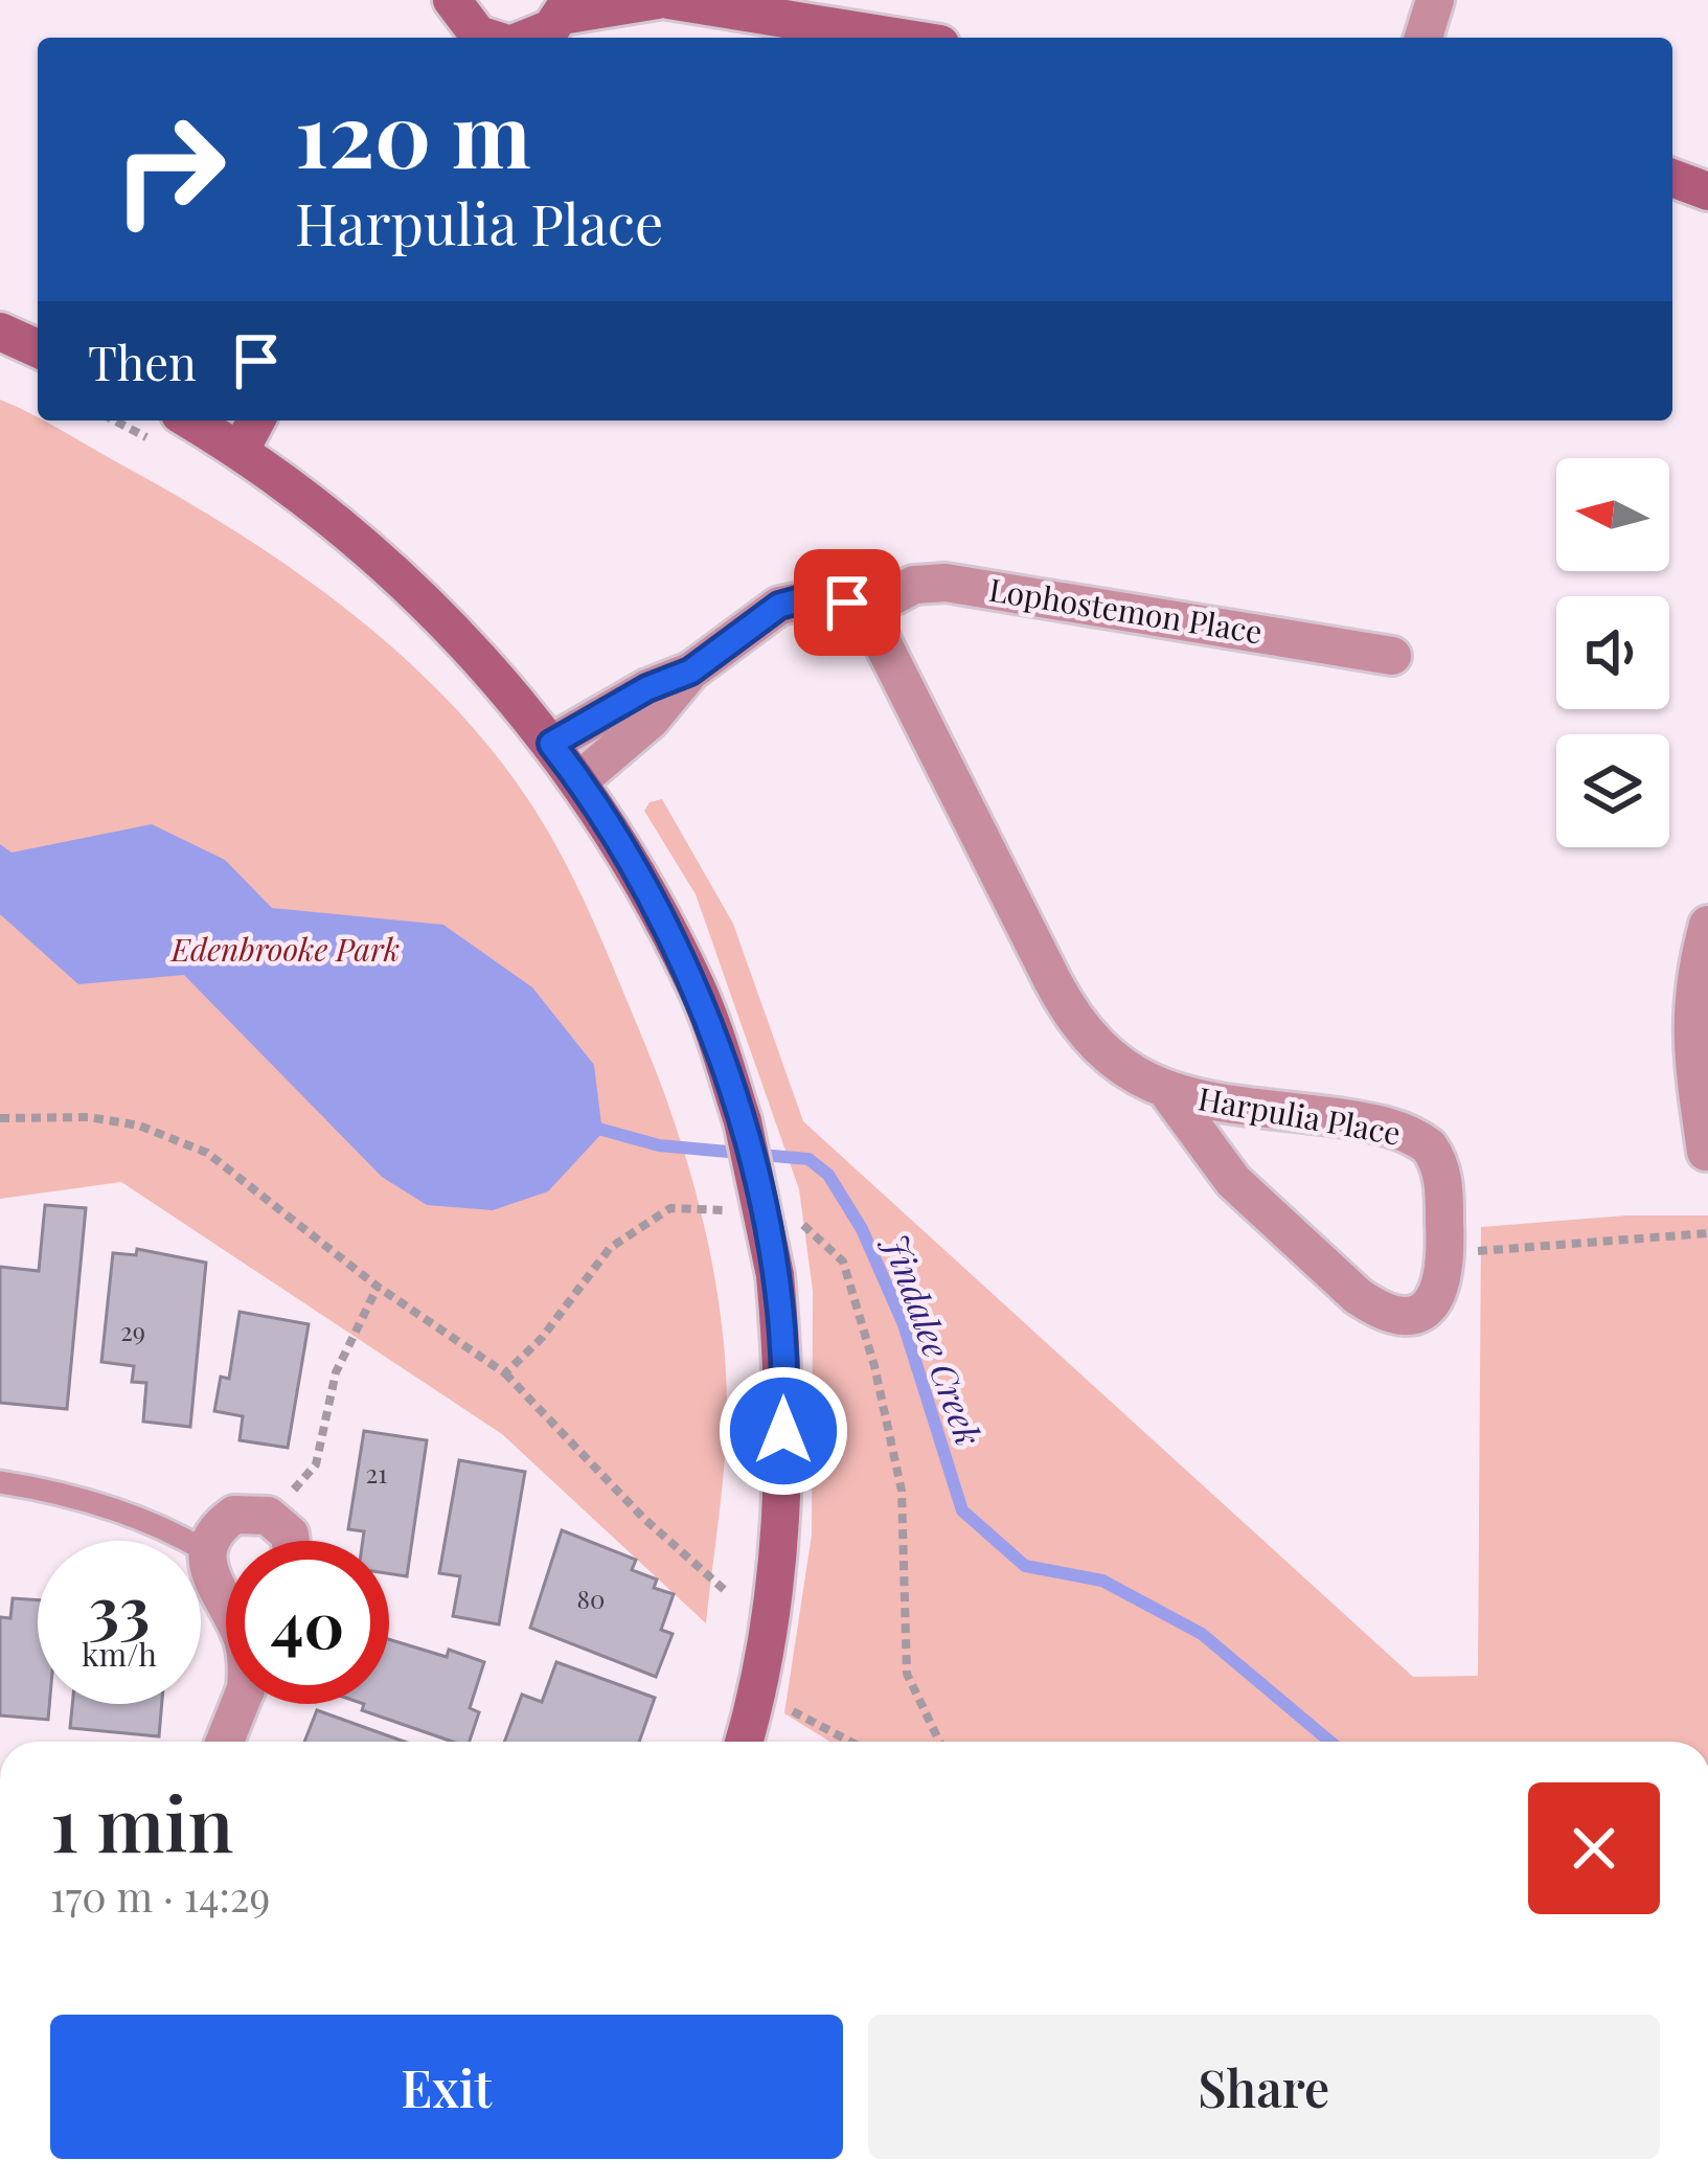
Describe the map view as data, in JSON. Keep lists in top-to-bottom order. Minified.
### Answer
{"streets":{"street":["Lophostemon Place","Harpulia Place"]},"crossings":[["Lophostemon Place","Harpulia Place"]],"water":["Jindalee Creek"],"parks":["Edenbrooke Park"],"house_numbers":["29","21","80"],"north":"left","page":{"turn":["120 m","Harpulia Place"],"then":"Then","speed":"33 km/h","limit":"40","heading":["1 min","170 m · 14:29"],"buttons":["Exit","Share"]}}
